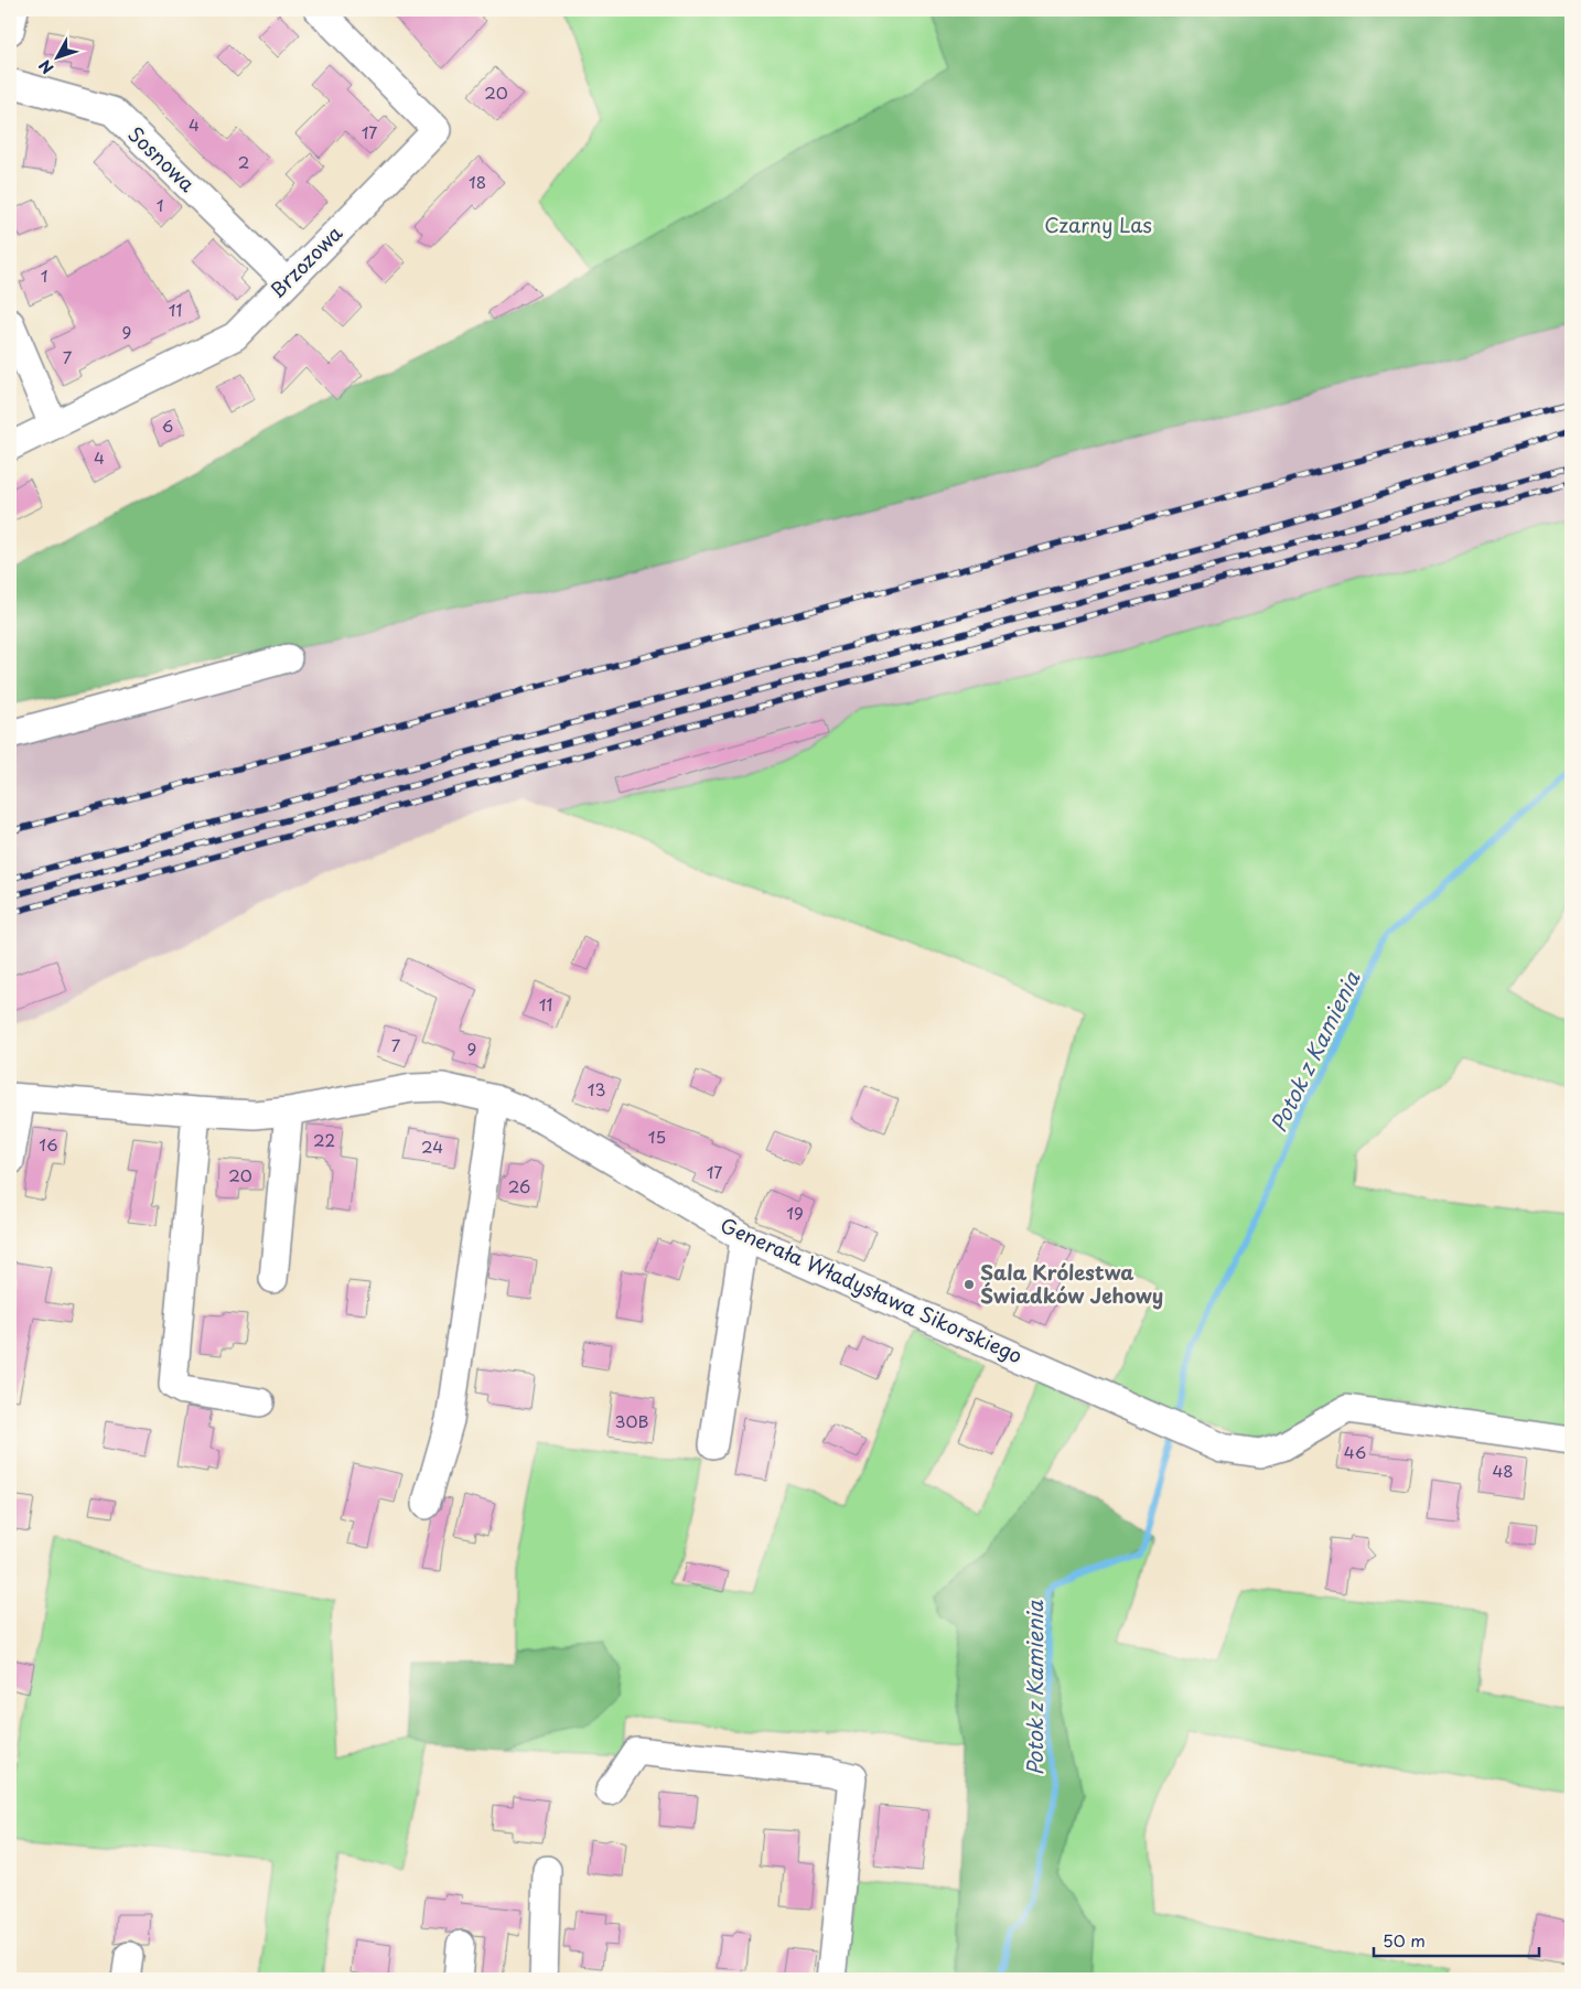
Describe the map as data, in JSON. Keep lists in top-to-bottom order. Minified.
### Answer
{"streets":{"street":["Sosnowa","Brzozowa","Generała Władysława Sikorskiego"]},"crossings":[["Sosnowa","Brzozowa"]],"water":["Potok z Kamienia"],"parks":["Czarny Las"],"places":["Sala Królestwa Świadków Jehowy"],"house_numbers":["20","4","17","2","18","1","1","11","9","7","6","4","11","7","9","13","15","22","16","24","17","20","26","19","30B","46","48"],"scale_bar":"50 m","north":"bottom left"}
